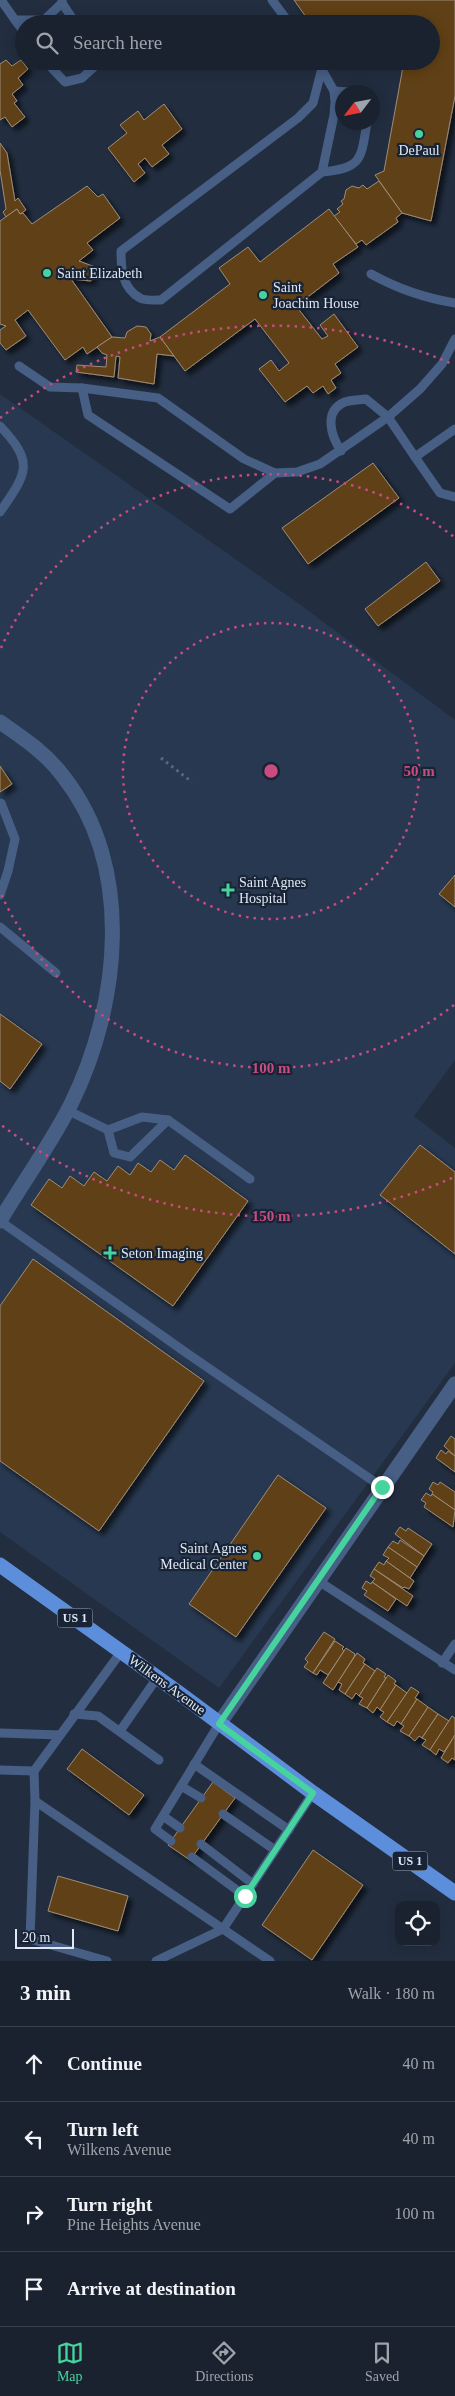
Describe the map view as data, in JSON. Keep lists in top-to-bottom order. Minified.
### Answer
{"streets":{"main road":["US 1","Wilkens Avenue"]},"places":{"other":["DePaul","Saint Elizabeth","Saint Joachim House","Saint Agnes Medical Center"],"health":["Saint Agnes Hospital","Seton Imaging"]},"scale_bar":"20 m","north":"bottom left","page":{"search":"Search here","scale":"20 m","heading":["3 min","Walk · 180 m"],"list":[["Continue","40 m"],["Turn left","Wilkens Avenue","40 m"],["Turn right","Pine Heights Avenue","100 m"],"Arrive at destination"],"nav":["Map","Directions","Saved"]},"rings":["50 m","100 m","150 m"]}
